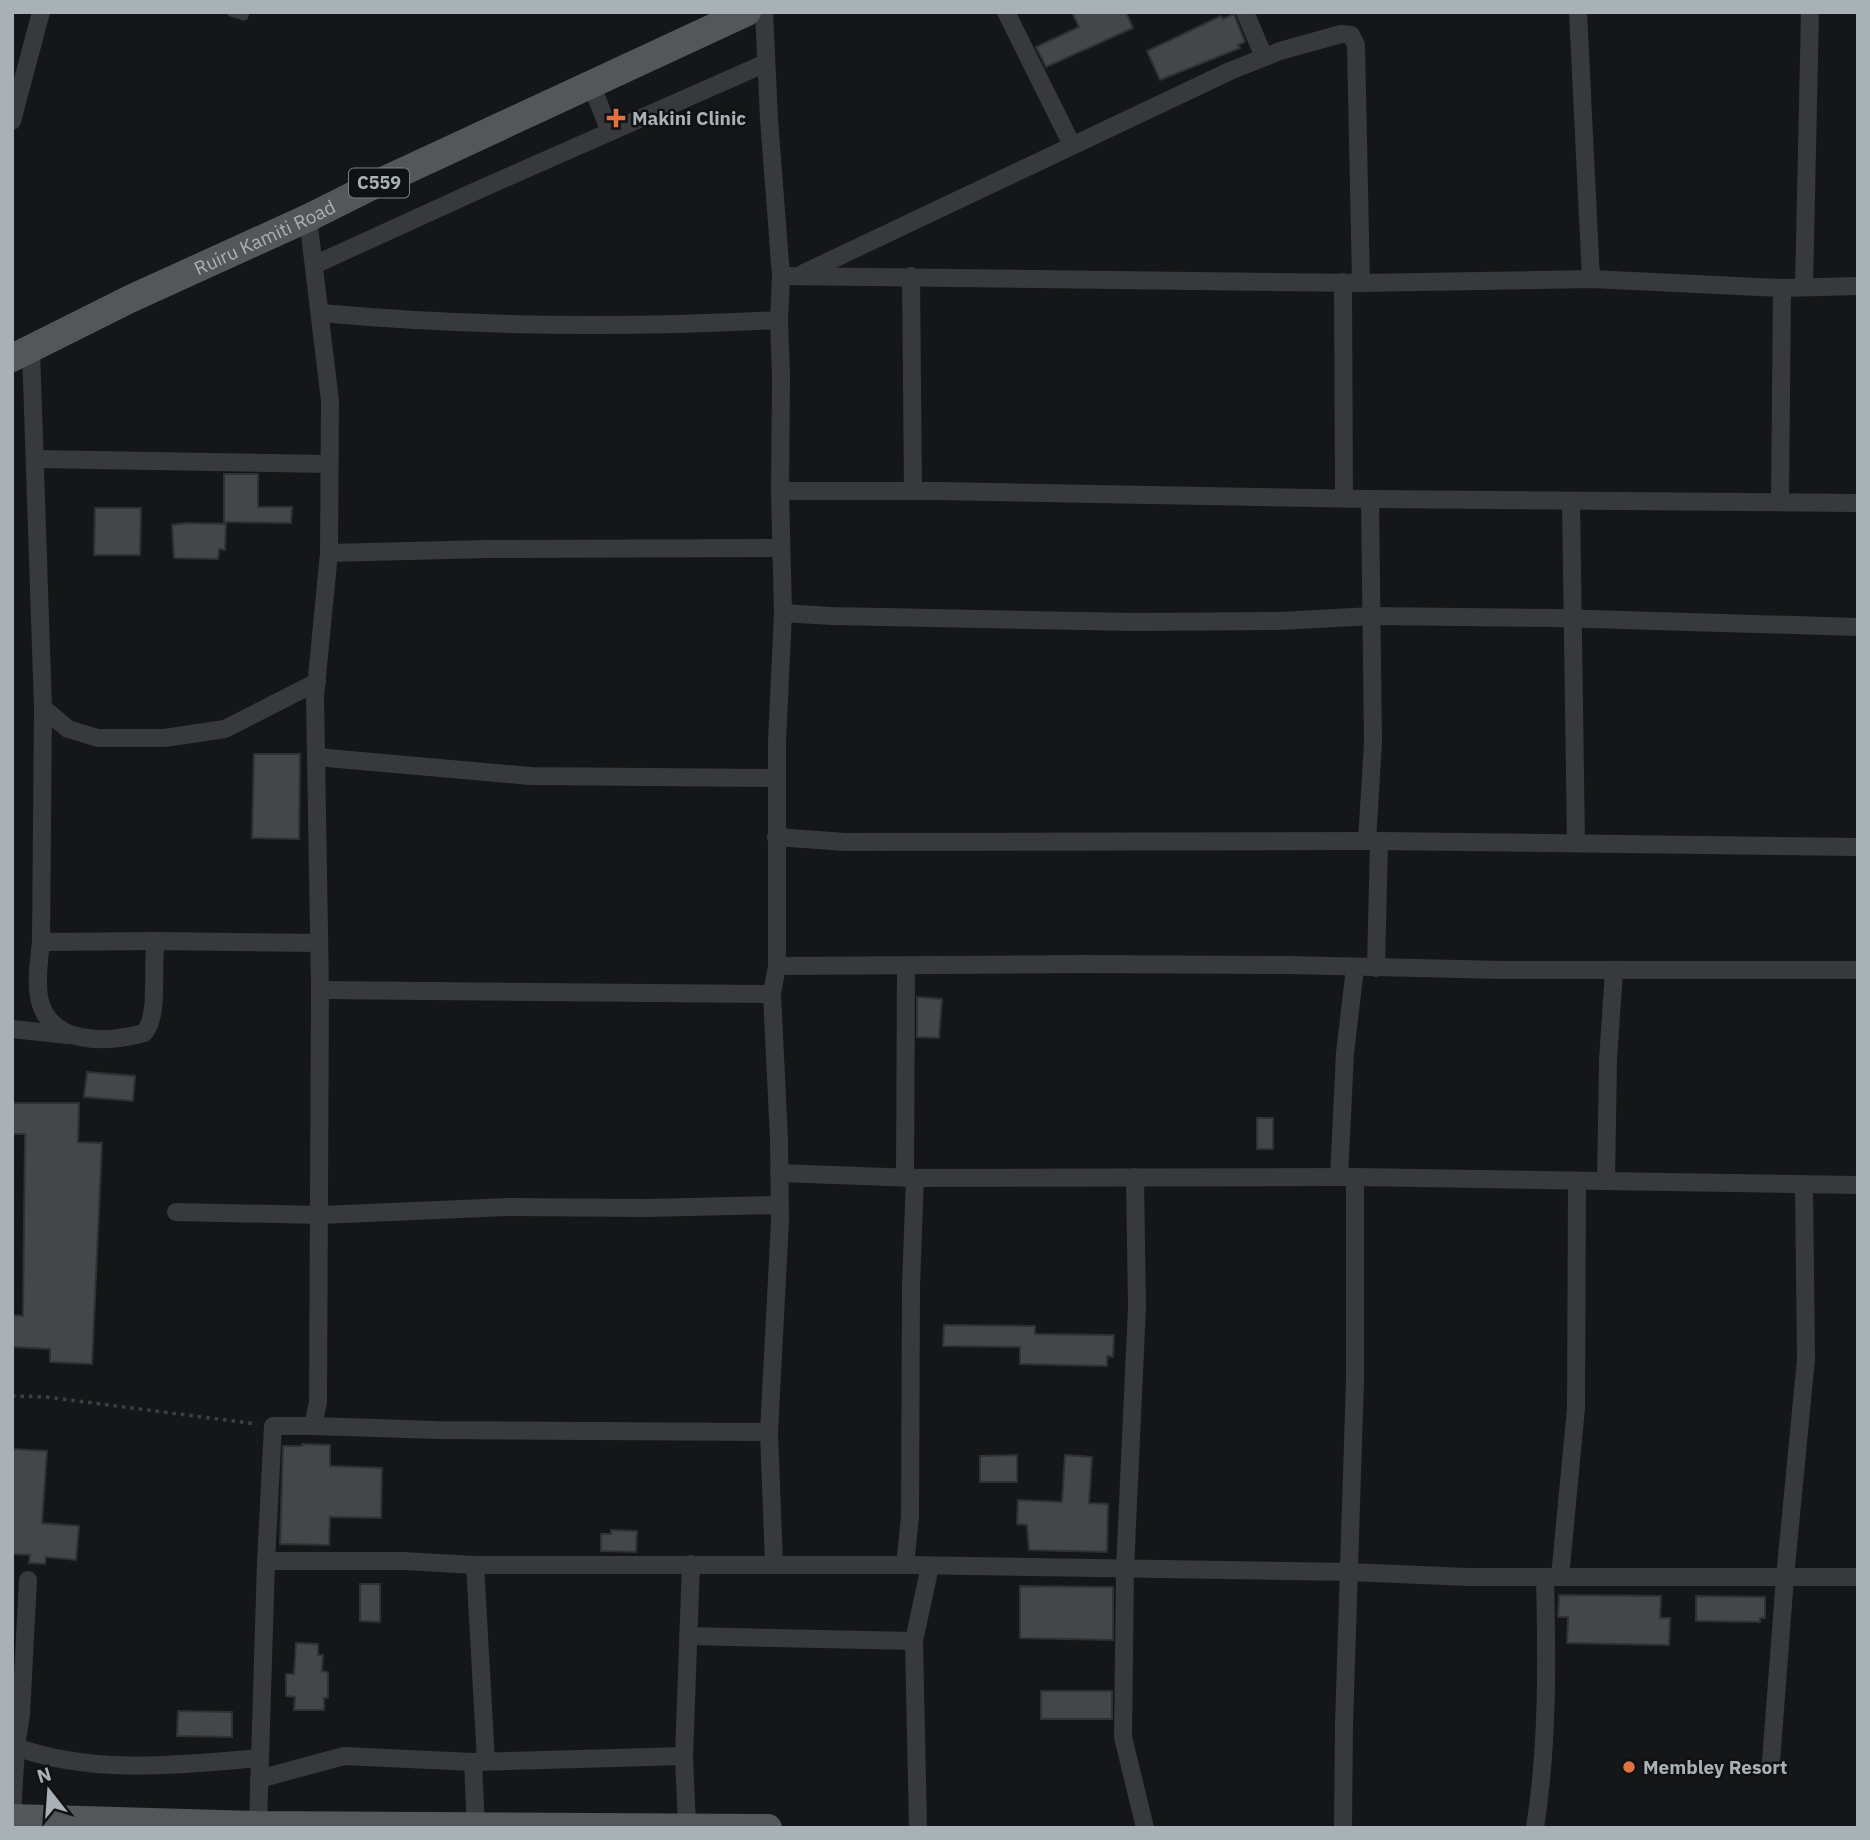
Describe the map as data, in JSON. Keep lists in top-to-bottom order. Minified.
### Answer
{"streets":{"main road":["C559","Ruiru Kamiti Road"]},"places":{"health":["Makini Clinic"],"other":["Membley Resort"]},"north":"top"}
